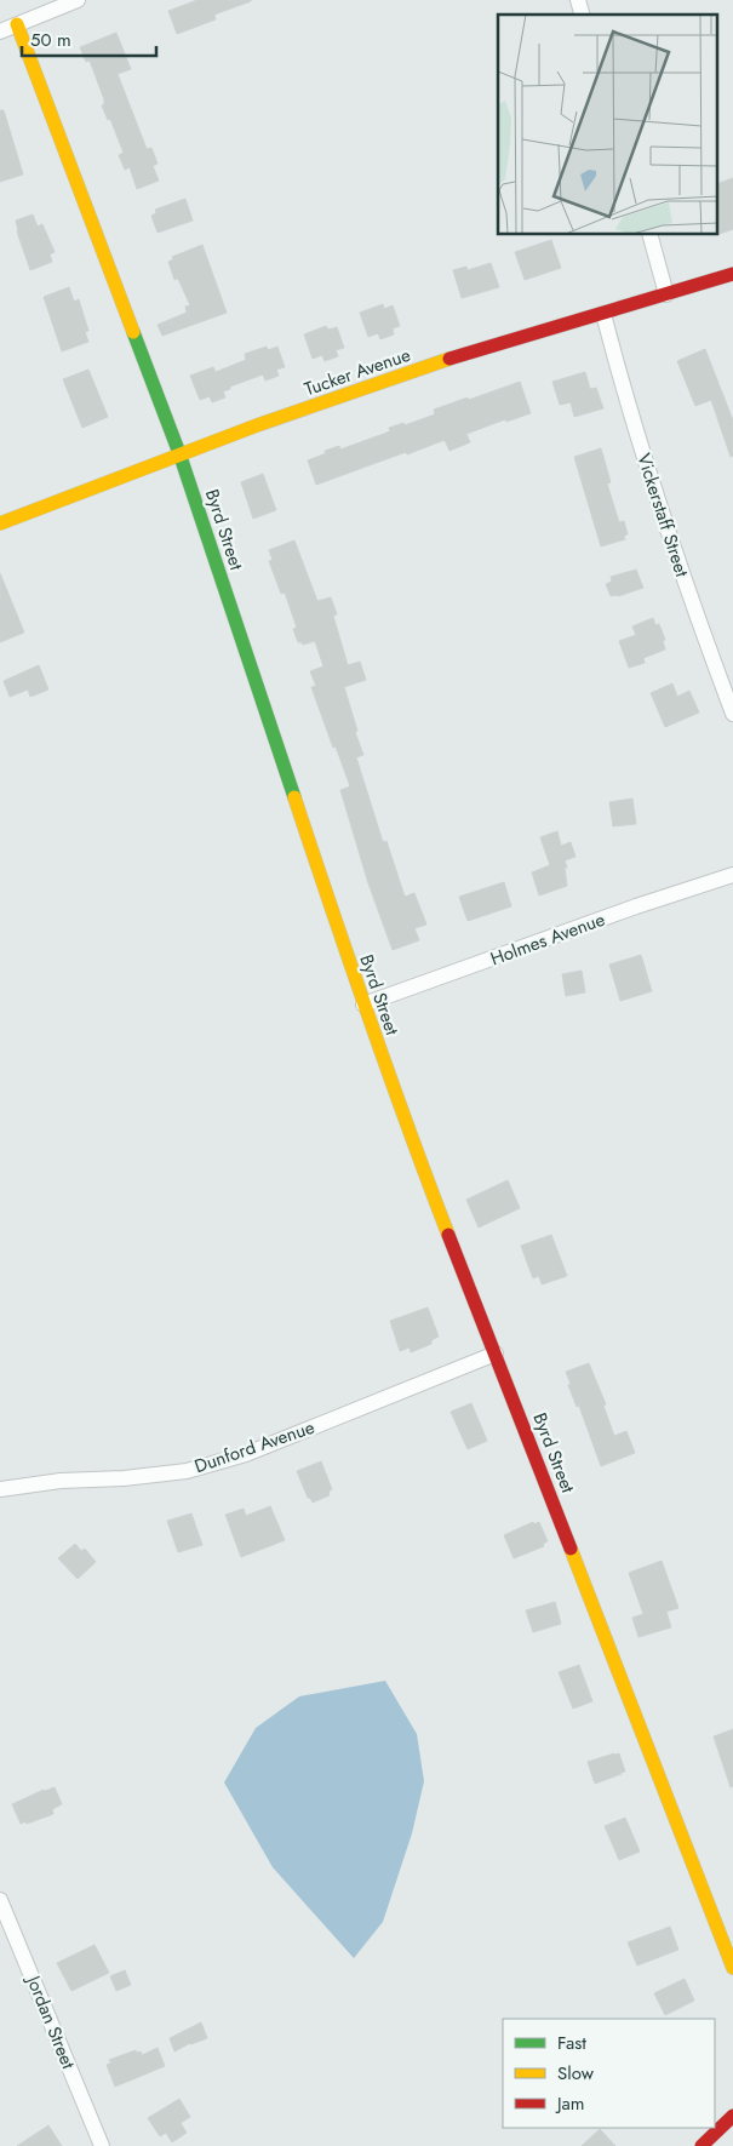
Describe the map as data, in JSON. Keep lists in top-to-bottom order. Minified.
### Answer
{"streets":{"street":["Tucker Avenue","Vickerstaff Street","Byrd Street","Holmes Avenue","Dunford Avenue","Jordan Street"]},"crossings":[["Tucker Avenue","Vickerstaff Street"],["Tucker Avenue","Byrd Street"],["Byrd Street","Holmes Avenue"],["Byrd Street","Dunford Avenue"]],"legend":["Fast","Slow","Jam"],"scale_bar":"50 m"}
